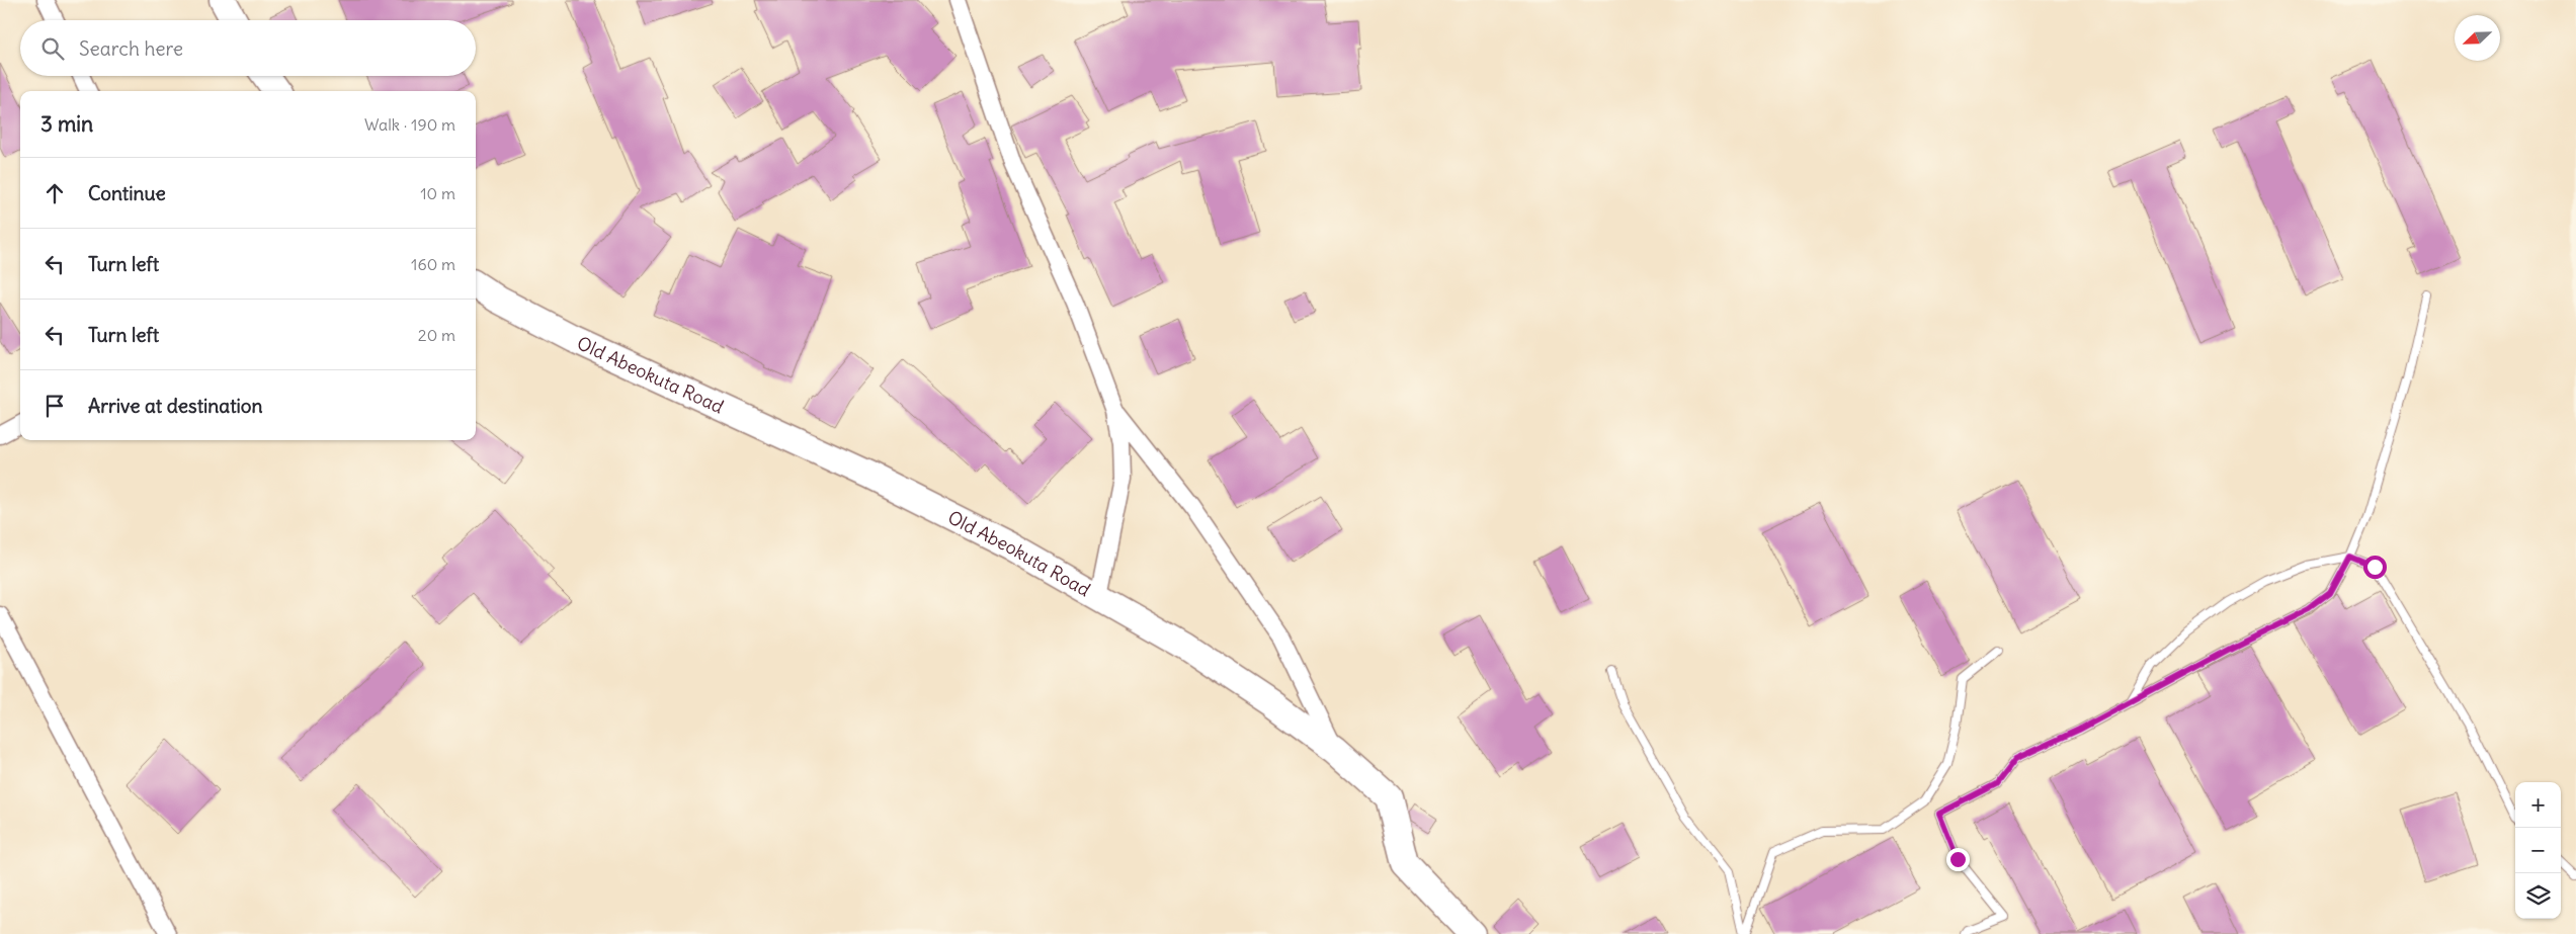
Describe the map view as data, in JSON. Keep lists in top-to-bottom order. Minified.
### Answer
{"streets":{"highway":["Old Abeokuta Road"]},"north":"bottom left","page":{"search":"Search here","heading":["3 min","Walk · 190 m"],"list":[["Continue","10 m"],["Turn left","160 m"],["Turn left","20 m"],"Arrive at destination"],"map_buttons":["+","−"]}}
